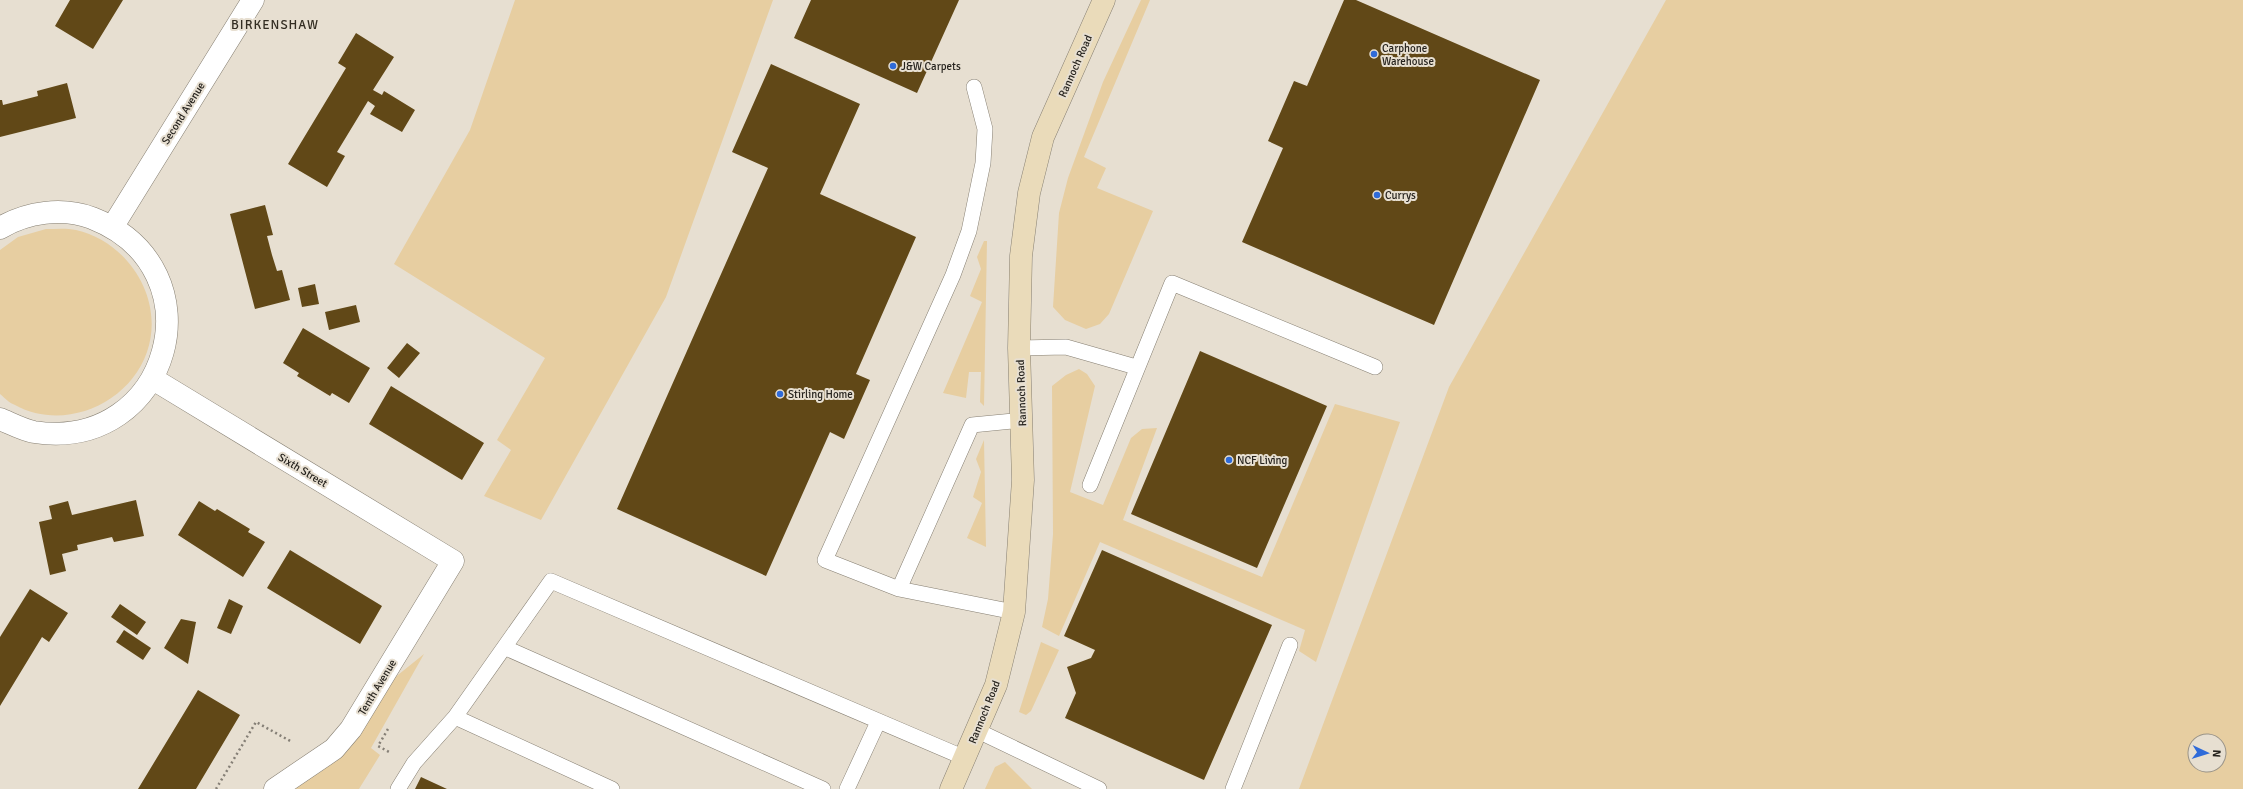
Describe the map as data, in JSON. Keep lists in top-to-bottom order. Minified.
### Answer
{"streets":{"street":["Rannoch Road","Second Avenue","Sixth Street","Tenth Avenue"]},"crossings":[["Sixth Street","Tenth Avenue"]],"districts":["BIRKENSHAW"],"places":["Carphone Warehouse","J&W Carpets","Currys","Stirling Home","NCF Living"],"north":"right"}
